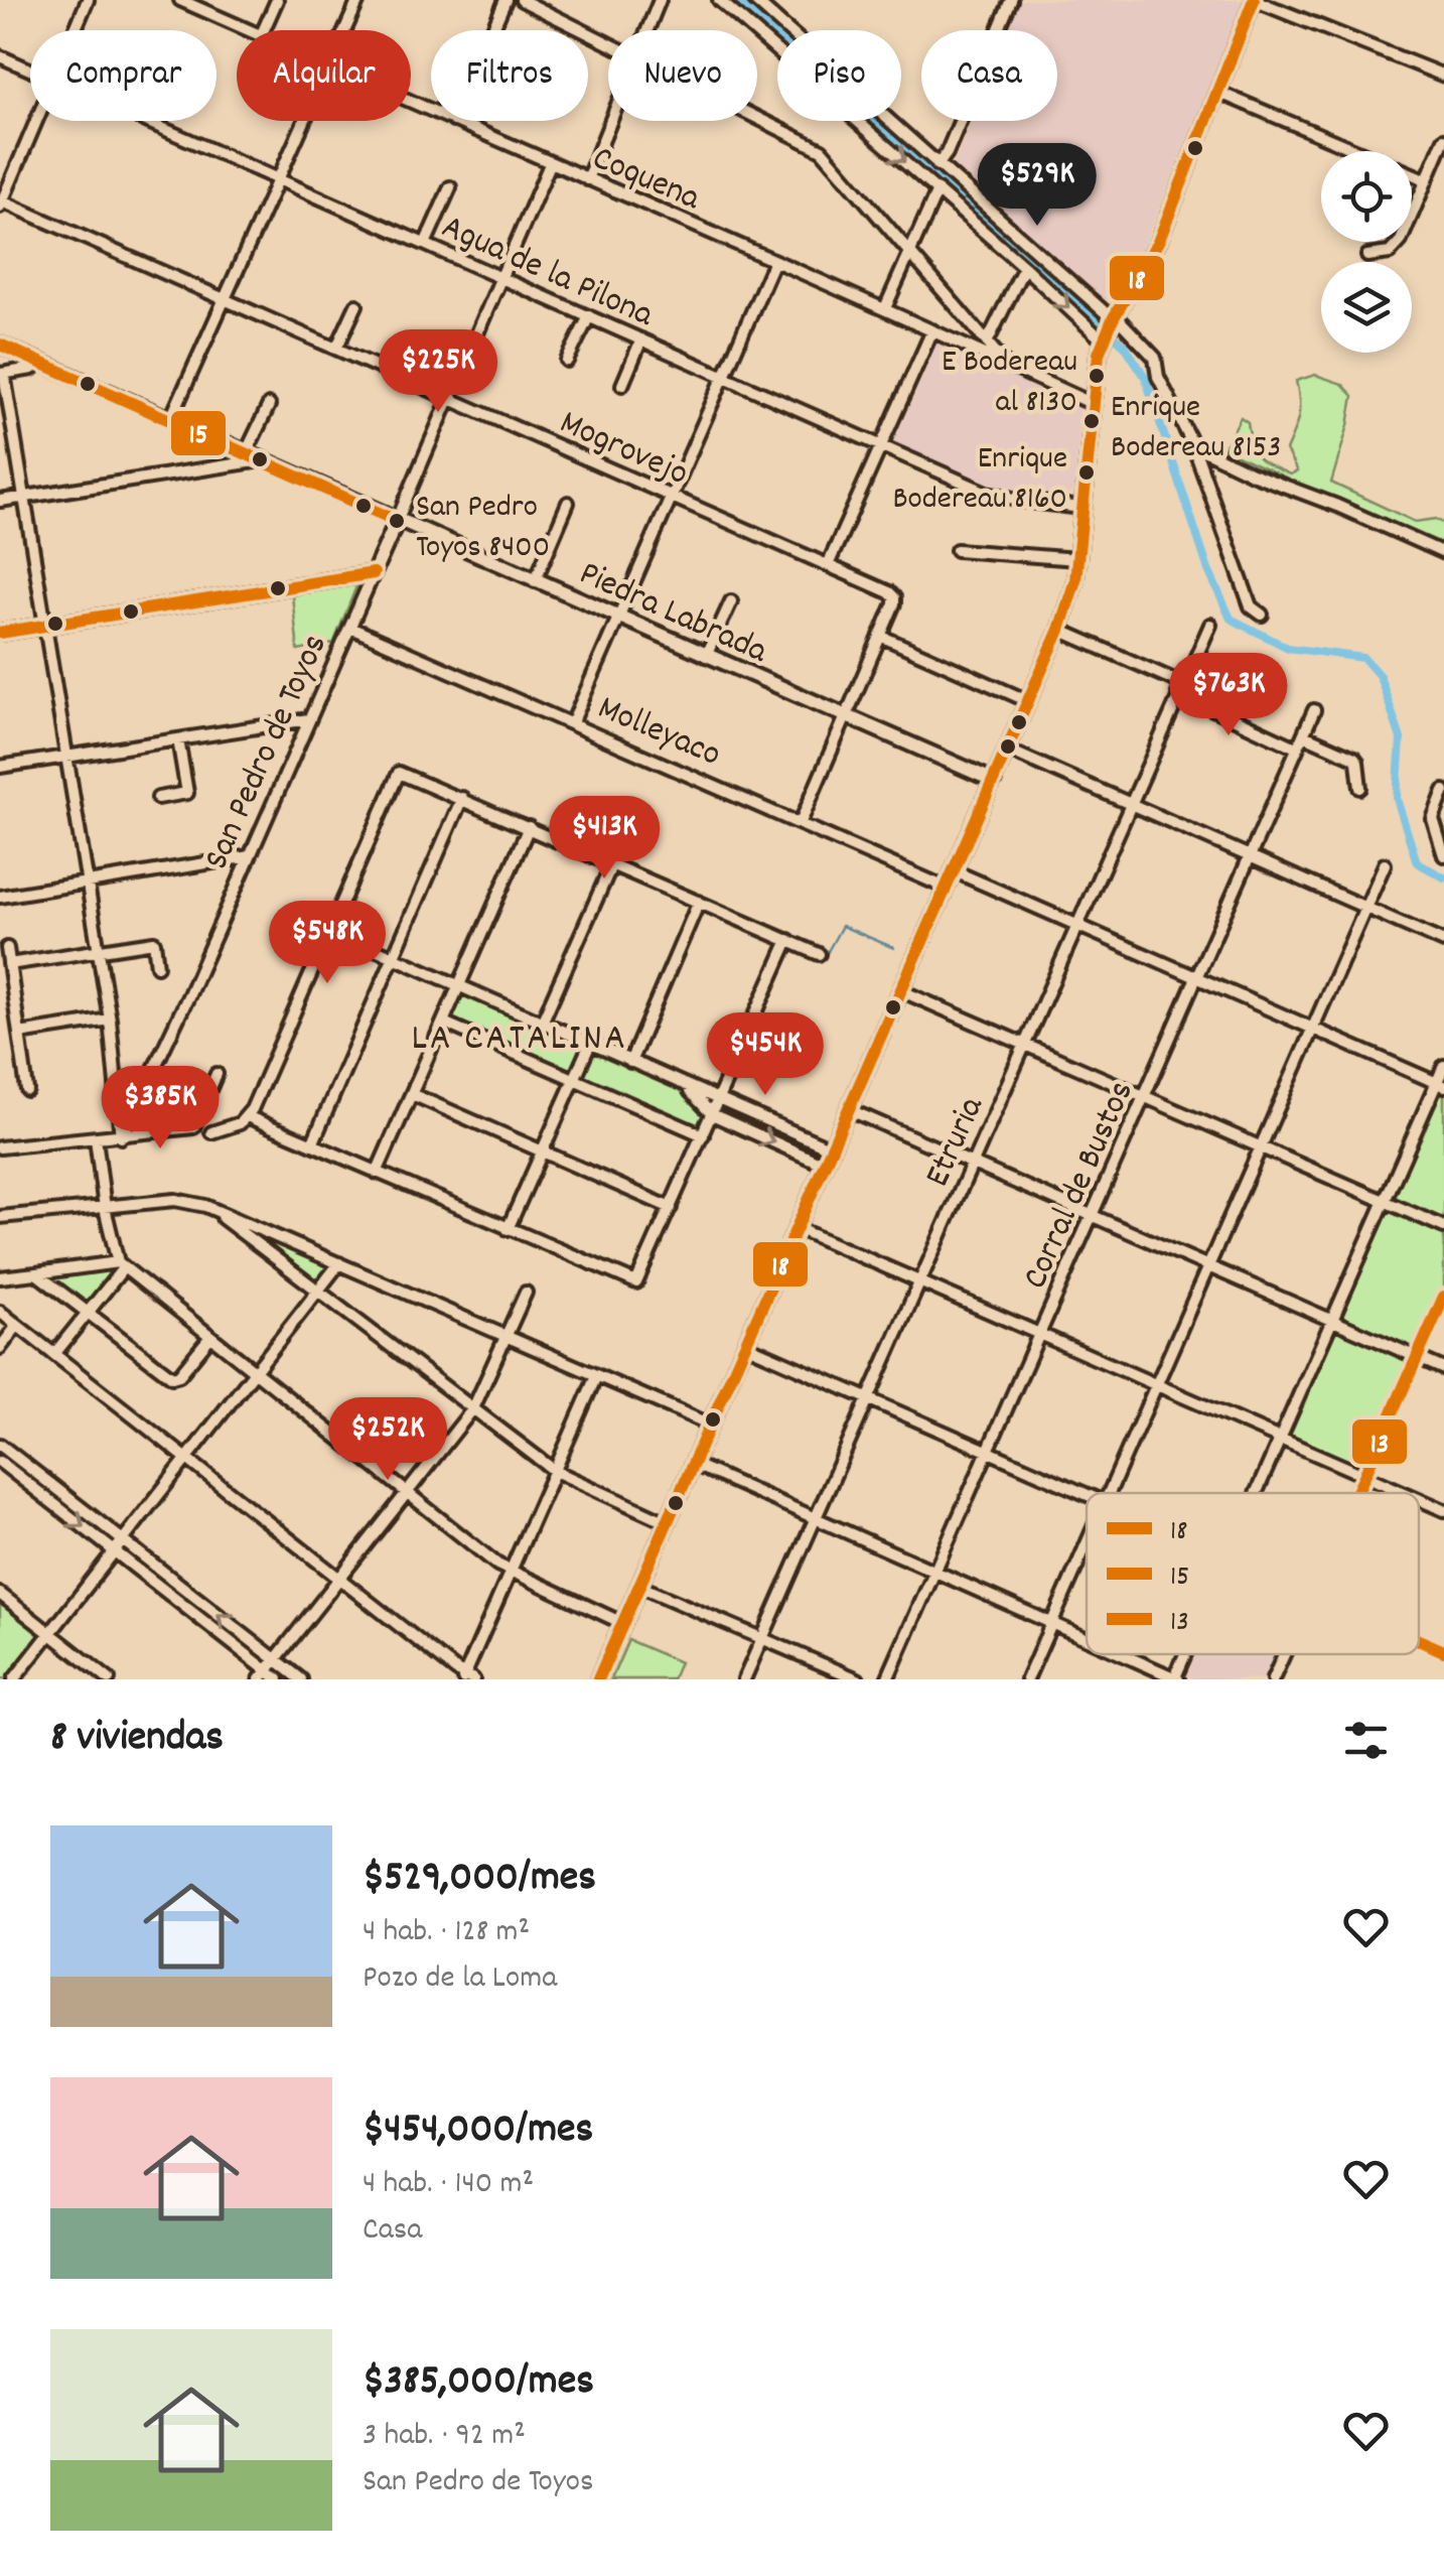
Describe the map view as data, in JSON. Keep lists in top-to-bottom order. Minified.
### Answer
{"streets":{"main road":["Piedra Labrada","San Pedro de Toyos"],"street":["Coquena","Agua de la Pilona","Mogrovejo","Molleyaco","Etruria","Corral de Bustos"]},"crossings":[["Coquena","San Pedro de Toyos"],["Agua de la Pilona","San Pedro de Toyos"],["Mogrovejo","San Pedro de Toyos"],["Piedra Labrada","San Pedro de Toyos"],["Molleyaco","San Pedro de Toyos"]],"districts":["LA CATALINA"],"places":["E Bodereau al 8130","Enrique Bodereau 8153","Enrique Bodereau 8160","San Pedro Toyos 8400"],"lines":["transit line 18","transit line 15","transit line 13"],"legend":["18","15","13"],"page":{"chip":["Comprar","Alquilar","Filtros","Nuevo","Piso","Casa"],"price":["$529K","$225K","$763K","$413K","$548K","$454K","$385K","$252K"],"heading":"8 viviendas","list":[{"name":"$529,000/mes","note":"4 hab. · 128 m² · Pozo de la Loma"},{"name":"$454,000/mes","note":"4 hab. · 140 m² · Casa"},{"name":"$385,000/mes","note":"3 hab. · 92 m² · San Pedro de Toyos"}]}}
